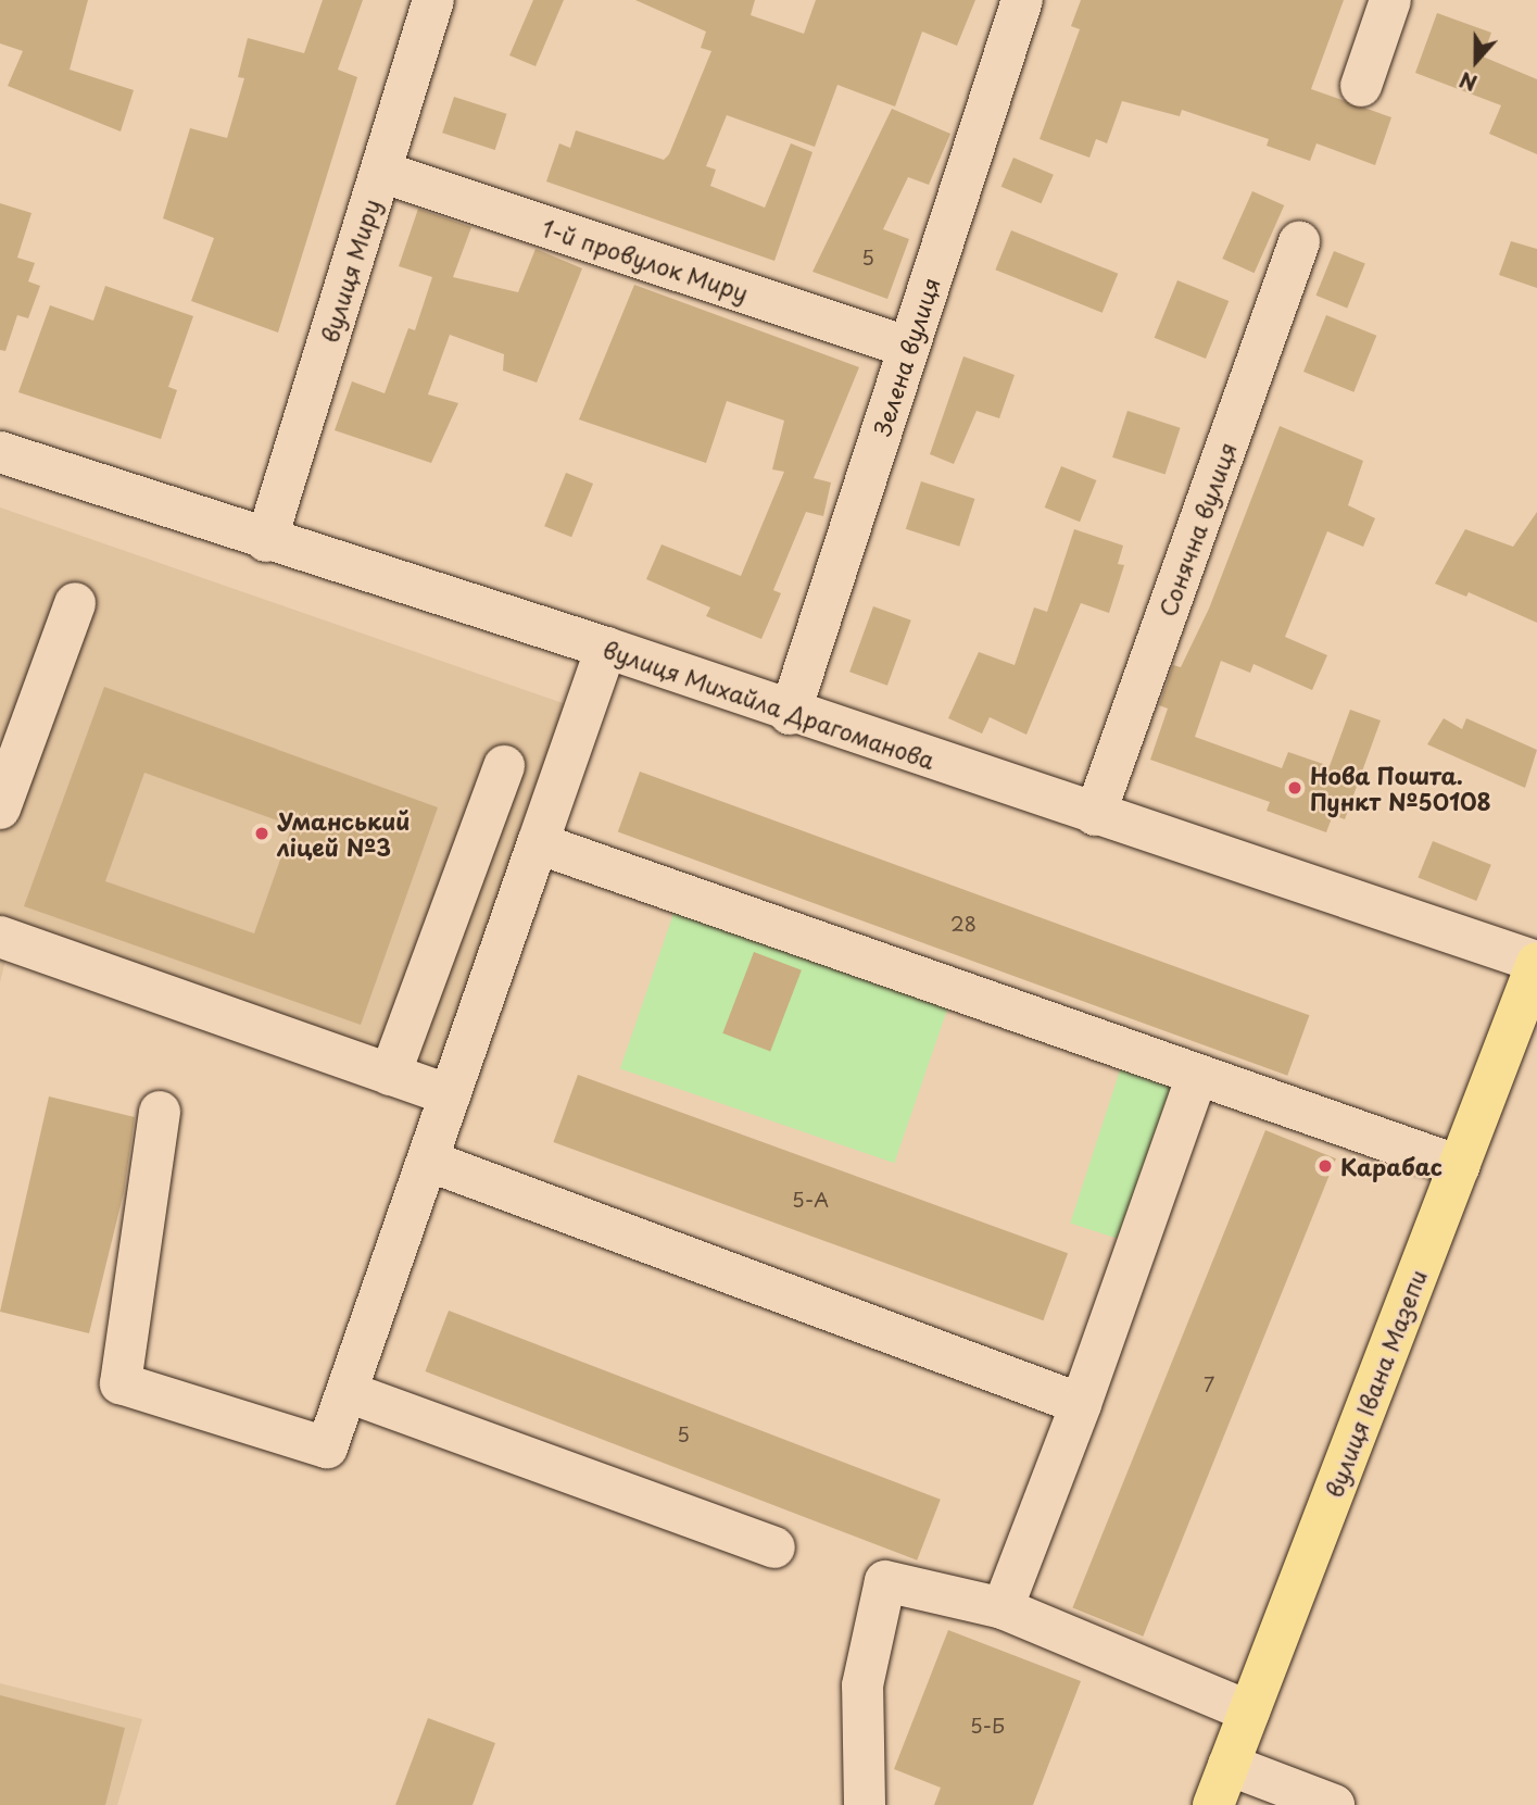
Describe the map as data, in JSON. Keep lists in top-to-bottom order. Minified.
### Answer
{"streets":{"main road":["вулиця Івана Мазепи"],"street":["1-й провулок Миру","вулиця Миру","Зелена вулиця","Сонячна вулиця","вулиця Михайла Драгоманова"]},"crossings":[["1-й провулок Миру","вулиця Миру"],["1-й провулок Миру","Зелена вулиця"],["вулиця Миру","вулиця Михайла Драгоманова"],["Зелена вулиця","вулиця Михайла Драгоманова"],["Сонячна вулиця","вулиця Михайла Драгоманова"],["вулиця Михайла Драгоманова","вулиця Івана Мазепи"]],"places":["Нова Пошта. Пункт №50108","Уманський ліцей №3","Карабас"],"house_numbers":["5","28","5-А","7","5","5-Б"],"north":"bottom"}
